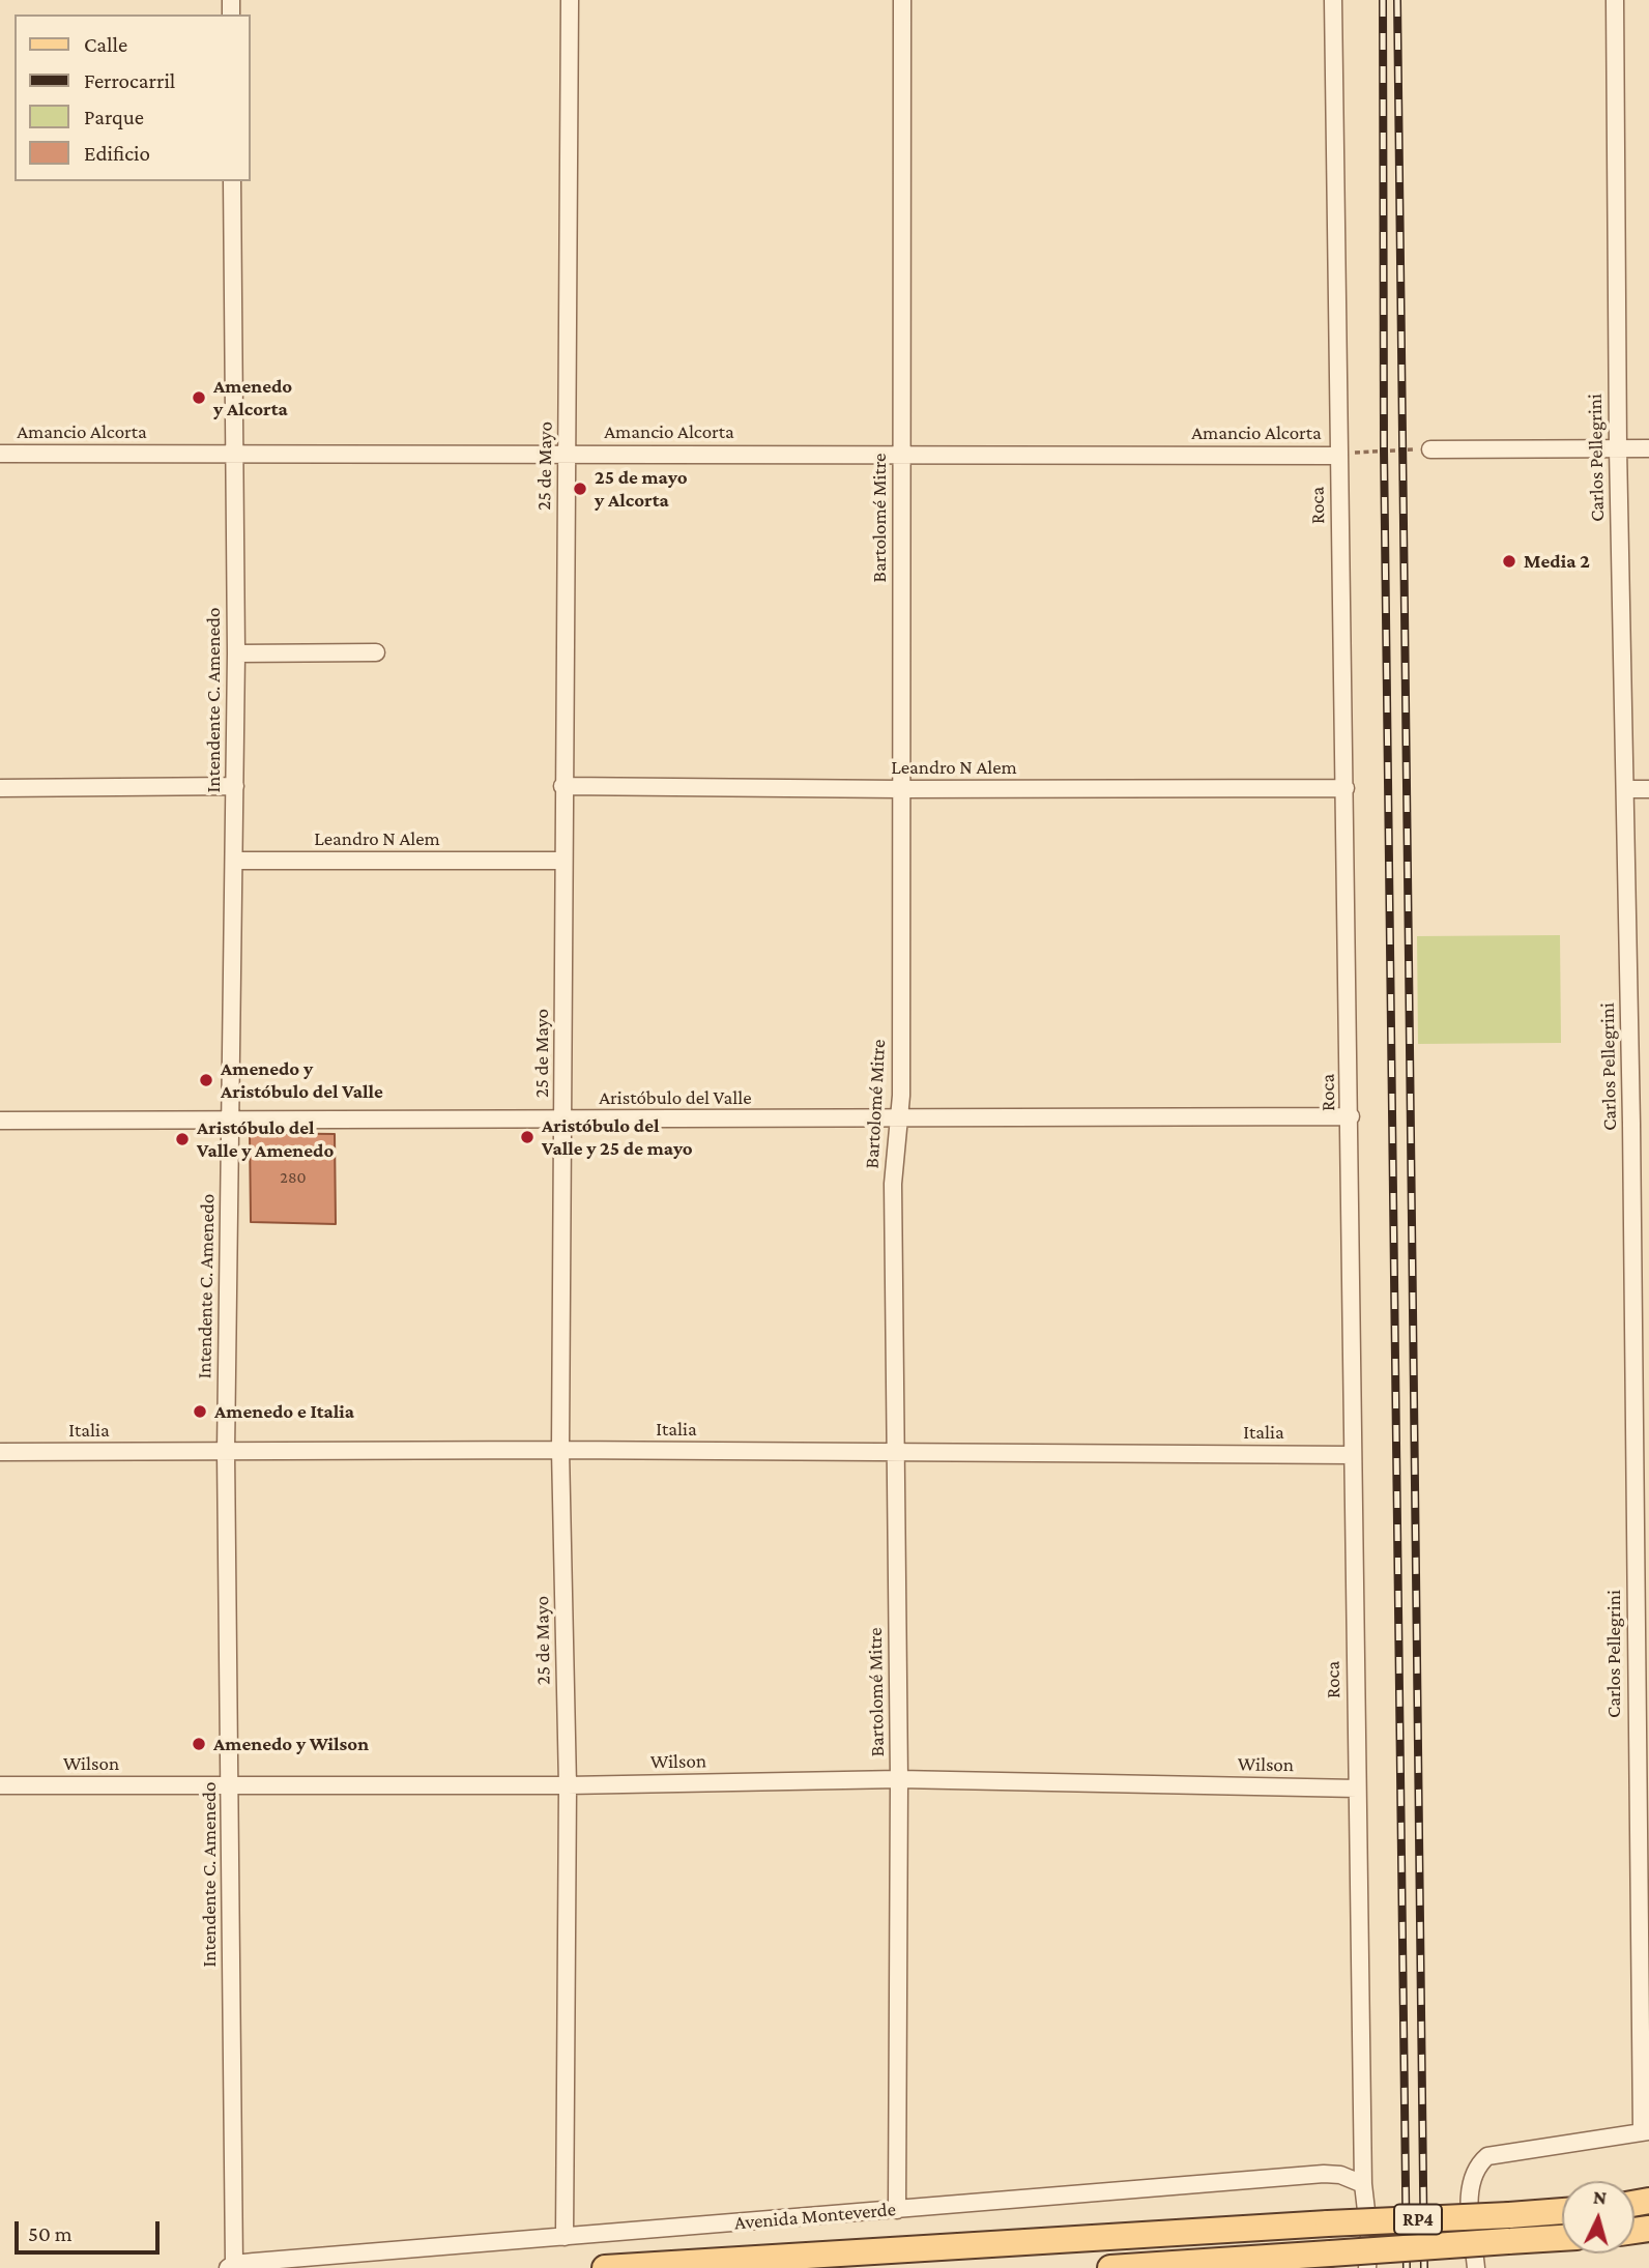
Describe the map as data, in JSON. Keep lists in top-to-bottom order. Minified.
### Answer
{"streets":{"main road":["Avenida Monteverde","RP4"],"street":["Amancio Alcorta","Carlos Pellegrini","25 de Mayo","Roca","Bartolomé Mitre","Intendente C. Amenedo","Leandro N Alem","Aristóbulo del Valle","Italia","Wilson"]},"crossings":[["Amancio Alcorta","25 de Mayo"],["Amancio Alcorta","Roca"],["Amancio Alcorta","Bartolomé Mitre"],["Amancio Alcorta","Intendente C. Amenedo"],["25 de Mayo","Leandro N Alem"],["25 de Mayo","Aristóbulo del Valle"],["25 de Mayo","Italia"],["25 de Mayo","Wilson"],["25 de Mayo","Avenida Monteverde"],["Roca","Leandro N Alem"],["Roca","Aristóbulo del Valle"],["Roca","Italia"],["Roca","Wilson"],["Roca","Avenida Monteverde"],["Bartolomé Mitre","Leandro N Alem"],["Bartolomé Mitre","Aristóbulo del Valle"],["Bartolomé Mitre","Italia"],["Bartolomé Mitre","Wilson"],["Bartolomé Mitre","Avenida Monteverde"],["Intendente C. Amenedo","Leandro N Alem"],["Intendente C. Amenedo","Aristóbulo del Valle"],["Intendente C. Amenedo","Italia"],["Intendente C. Amenedo","Wilson"],["Intendente C. Amenedo","Avenida Monteverde"]],"places":["Amenedo y Alcorta","25 de mayo y Alcorta","Media 2","Amenedo y Aristóbulo del Valle","Aristóbulo del Valle y 25 de mayo","Aristóbulo del Valle y Amenedo","Amenedo e Italia","Amenedo y Wilson"],"house_numbers":["280"],"legend":["Calle","Ferrocarril","Parque","Edificio"],"scale_bar":"50 m","north":"top"}
